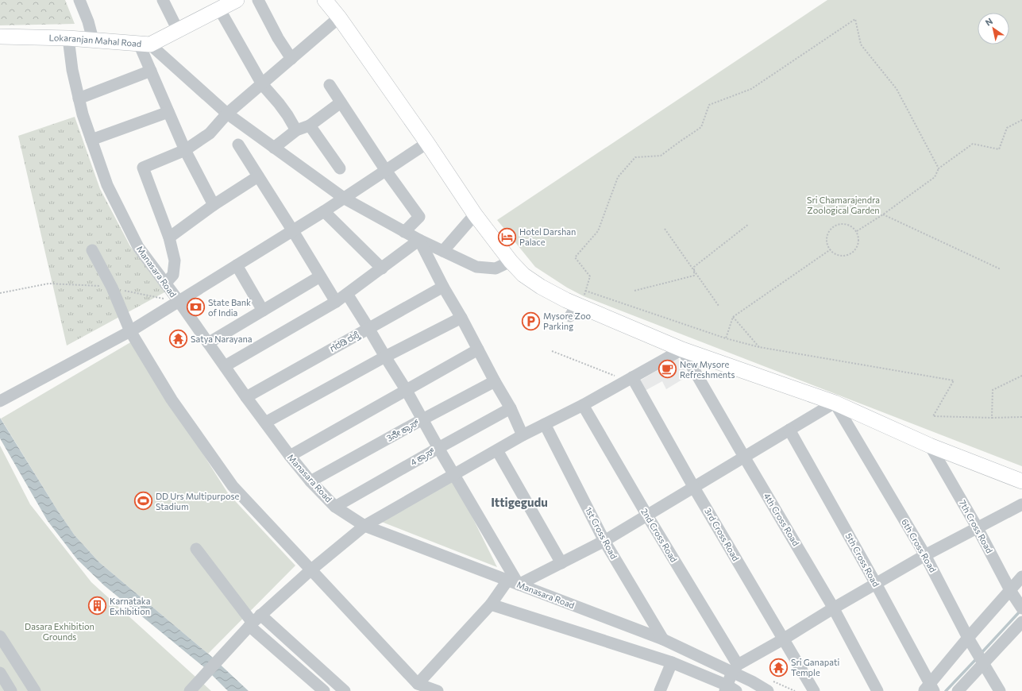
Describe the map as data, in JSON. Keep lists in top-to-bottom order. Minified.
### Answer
{"streets":{"main road":["Lokaranjan Mahal Road"],"street":["Manasara Road","ಗರಡಿ ರಸ್ತೆ","3ನೆೇ ಕ್ರಾಸ್","4 ಕ್ರಾಸ್","4th Cross Road","7th Cross Road","1st Cross Road","3rd Cross Road","2nd Cross Road","6th Cross Road","5th Cross Road"]},"crossings":[["Lokaranjan Mahal Road","Manasara Road"],["Manasara Road","ಗರಡಿ ರಸ್ತೆ"],["Manasara Road","3ನೆೇ ಕ್ರಾಸ್"],["Manasara Road","4 ಕ್ರಾಸ್"],["Manasara Road","1st Cross Road"],["Manasara Road","2nd Cross Road"]],"districts":["Ittigegudu"],"parks":["Sri Chamarajendra Zoological Garden","Dasara Exhibition Grounds"],"places":{"hotel":["Hotel Darshan Palace"],"bank":["State Bank of India"],"parking":["Mysore Zoo Parking"],"temple":["Satya Narayana","Sri Ganapati Temple"],"cafe":["New Mysore Refreshments"],"sports":["DD Urs Multipurpose Stadium"],"building":["Karnataka Exhibition"]},"north":"top left"}
